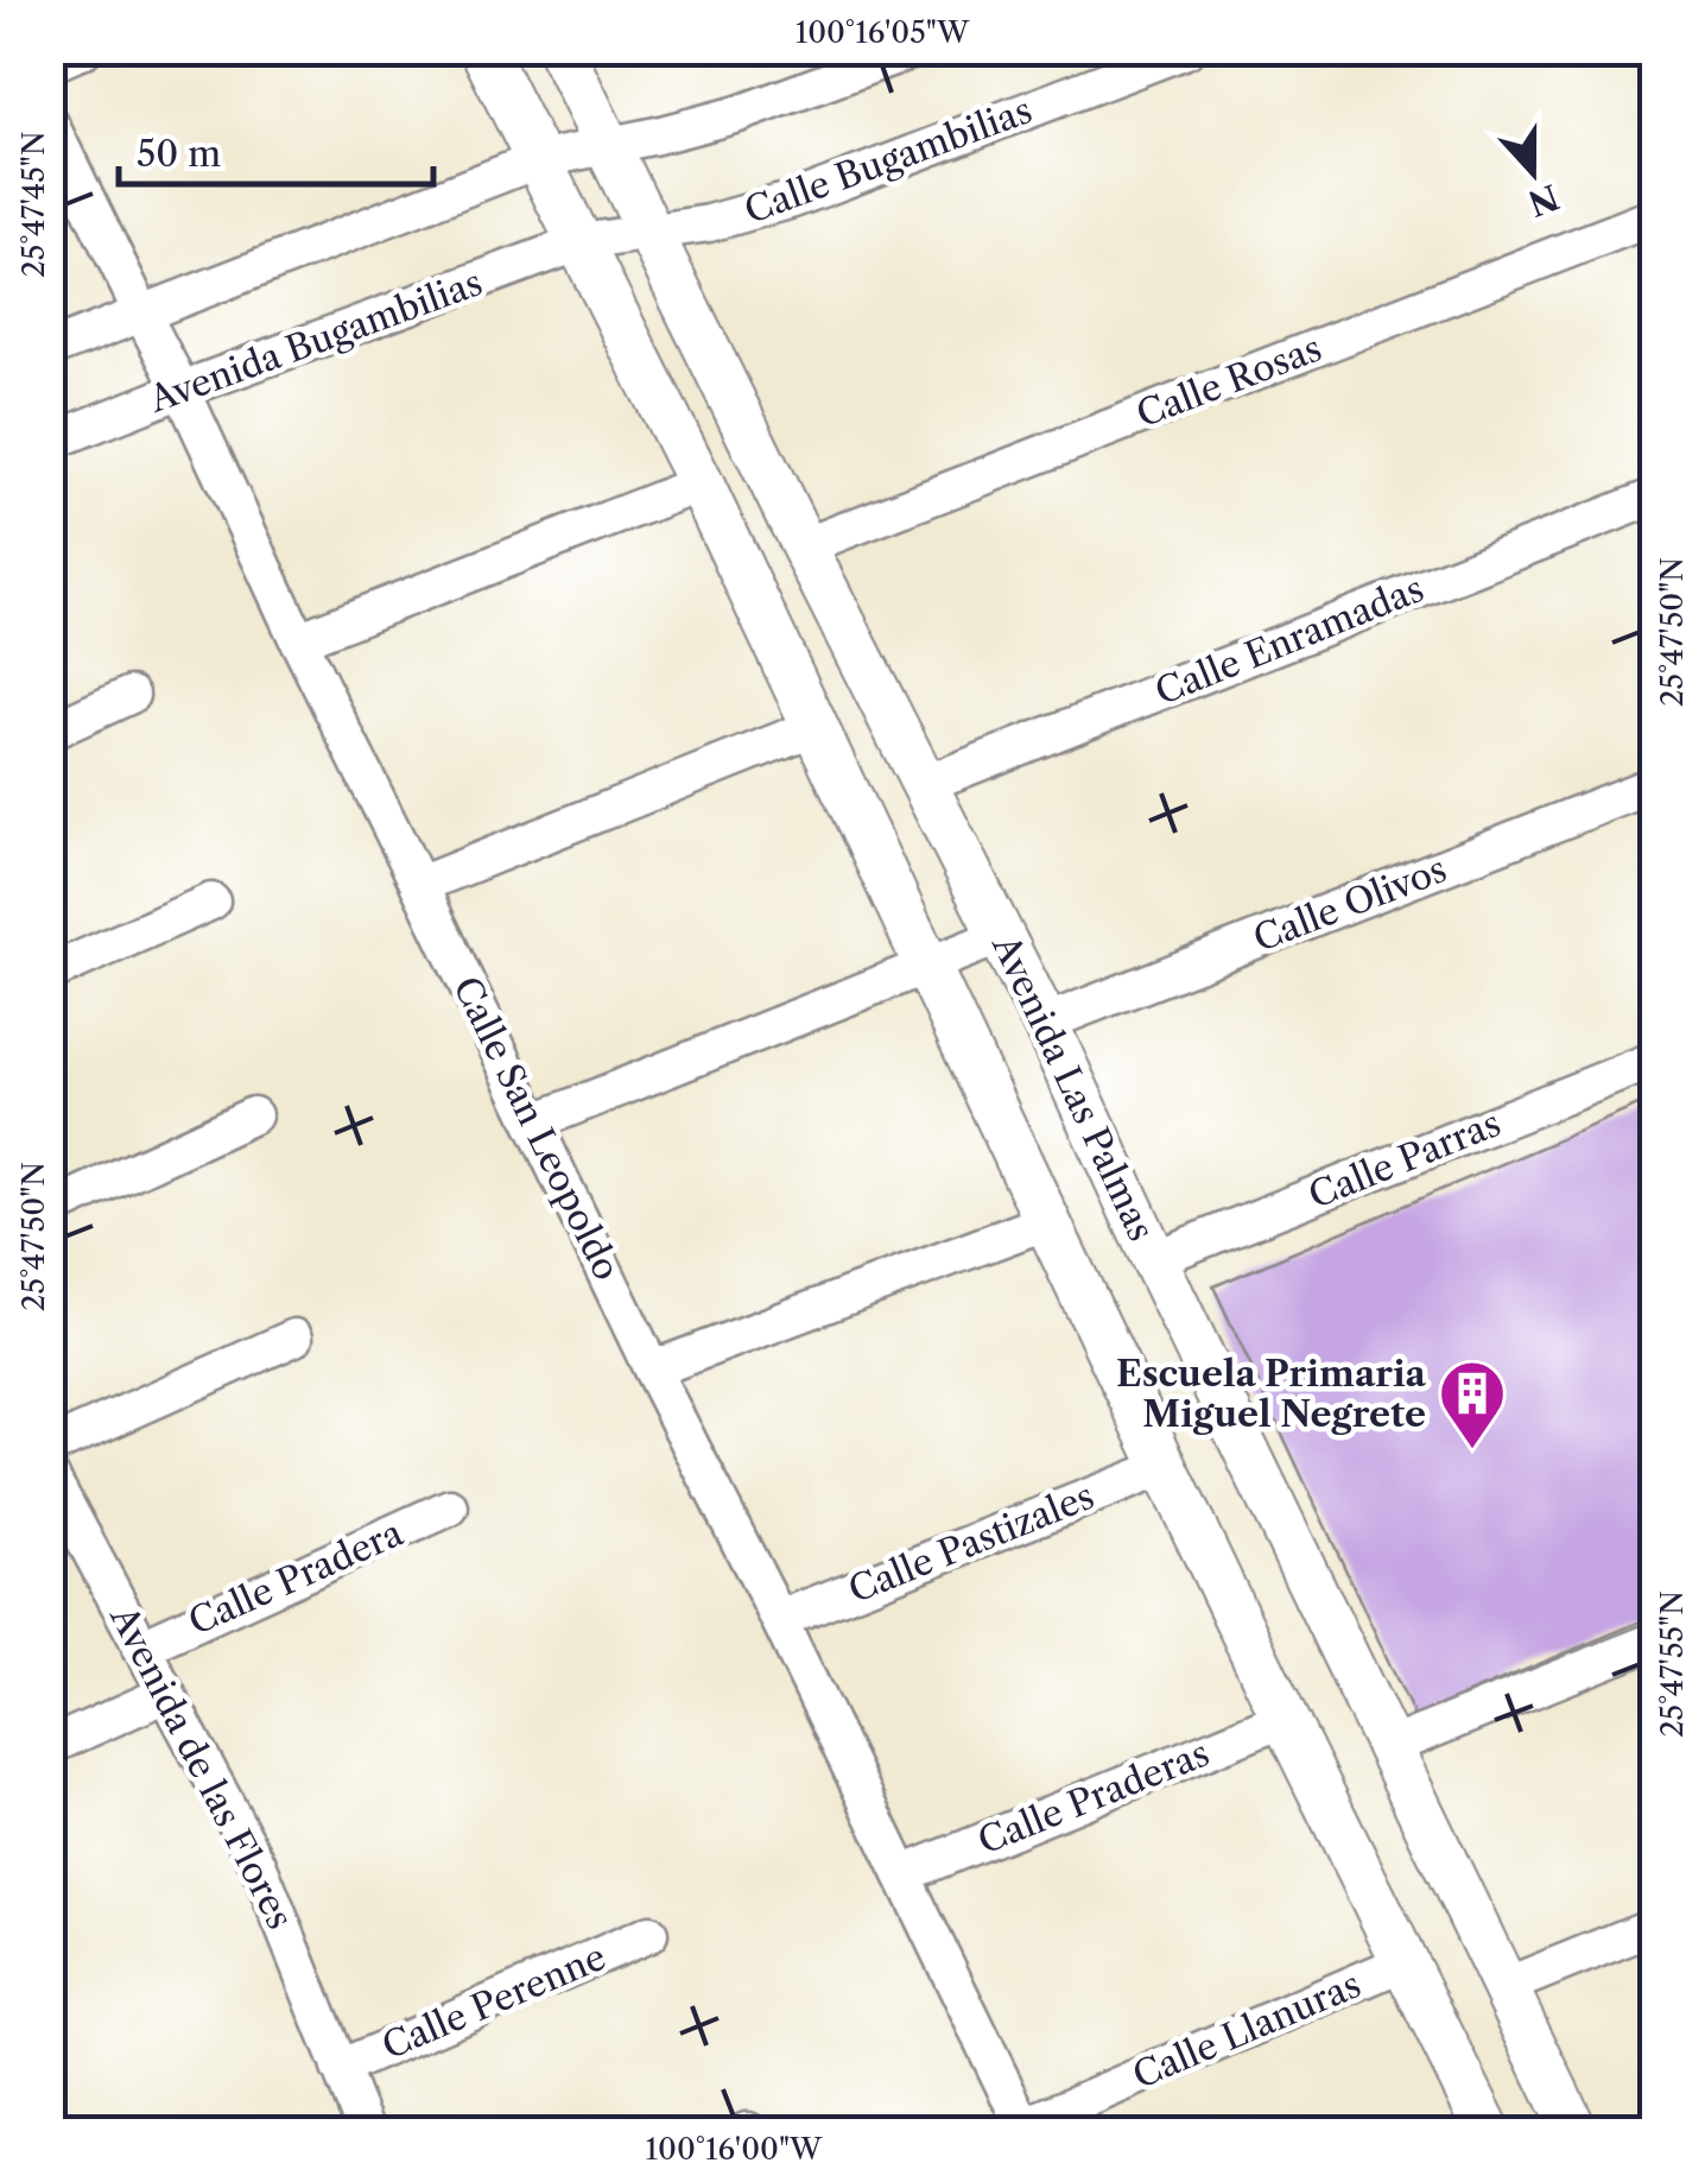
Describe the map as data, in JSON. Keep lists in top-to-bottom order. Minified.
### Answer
{"streets":{"street":["Calle Bugambilias","Avenida Bugambilias","Calle Rosas","Calle Enramadas","Calle Olivos","Avenida Las Palmas","Calle San Leopoldo","Calle Parras","Calle Pastizales","Calle Pradera","Avenida de las Flores","Calle Praderas","Calle Perenne","Calle Llanuras"]},"crossings":[["Calle Bugambilias","Avenida Bugambilias"],["Calle Bugambilias","Avenida Las Palmas"],["Avenida Bugambilias","Calle San Leopoldo"],["Calle Rosas","Avenida Las Palmas"],["Calle Enramadas","Avenida Las Palmas"],["Calle Olivos","Avenida Las Palmas"],["Avenida Las Palmas","Calle Parras"],["Calle San Leopoldo","Calle Pastizales"],["Calle San Leopoldo","Calle Praderas"],["Calle San Leopoldo","Calle Llanuras"],["Calle Pradera","Avenida de las Flores"],["Avenida de las Flores","Calle Perenne"]],"places":{"building":["Escuela Primaria Miguel Negrete"]},"scale_bar":"50 m","north":"bottom","coordinates":["100°16'05\"W","25°47'45\"N","25°47'50\"N","25°47'55\"N","100°16'00\"W"]}
